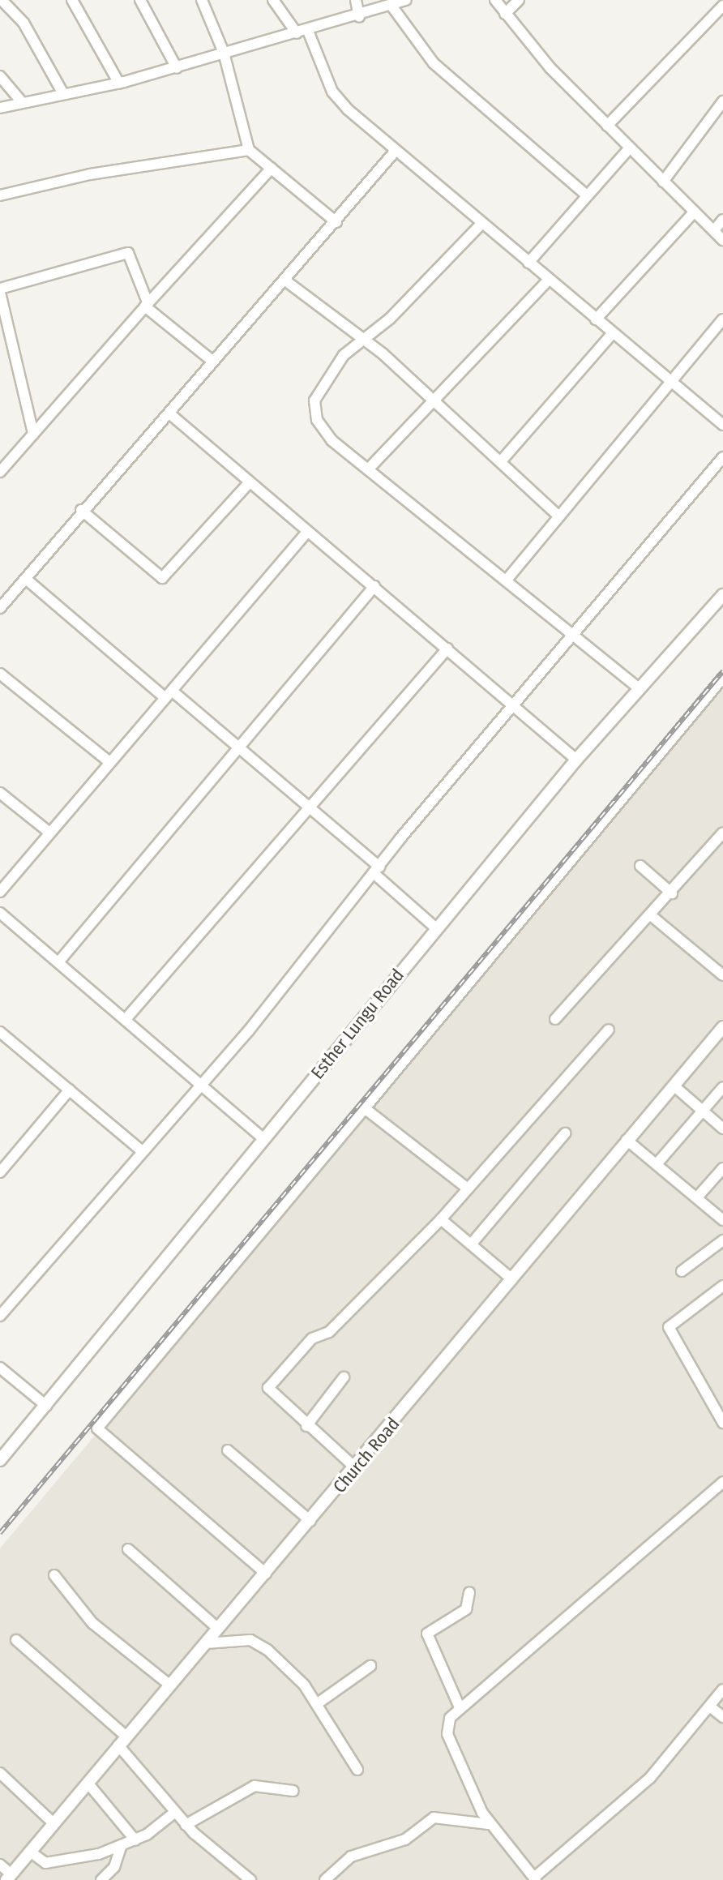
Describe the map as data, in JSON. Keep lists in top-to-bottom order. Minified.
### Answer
{"streets":{"street":["Esther Lungu Road","Church Road"]}}
